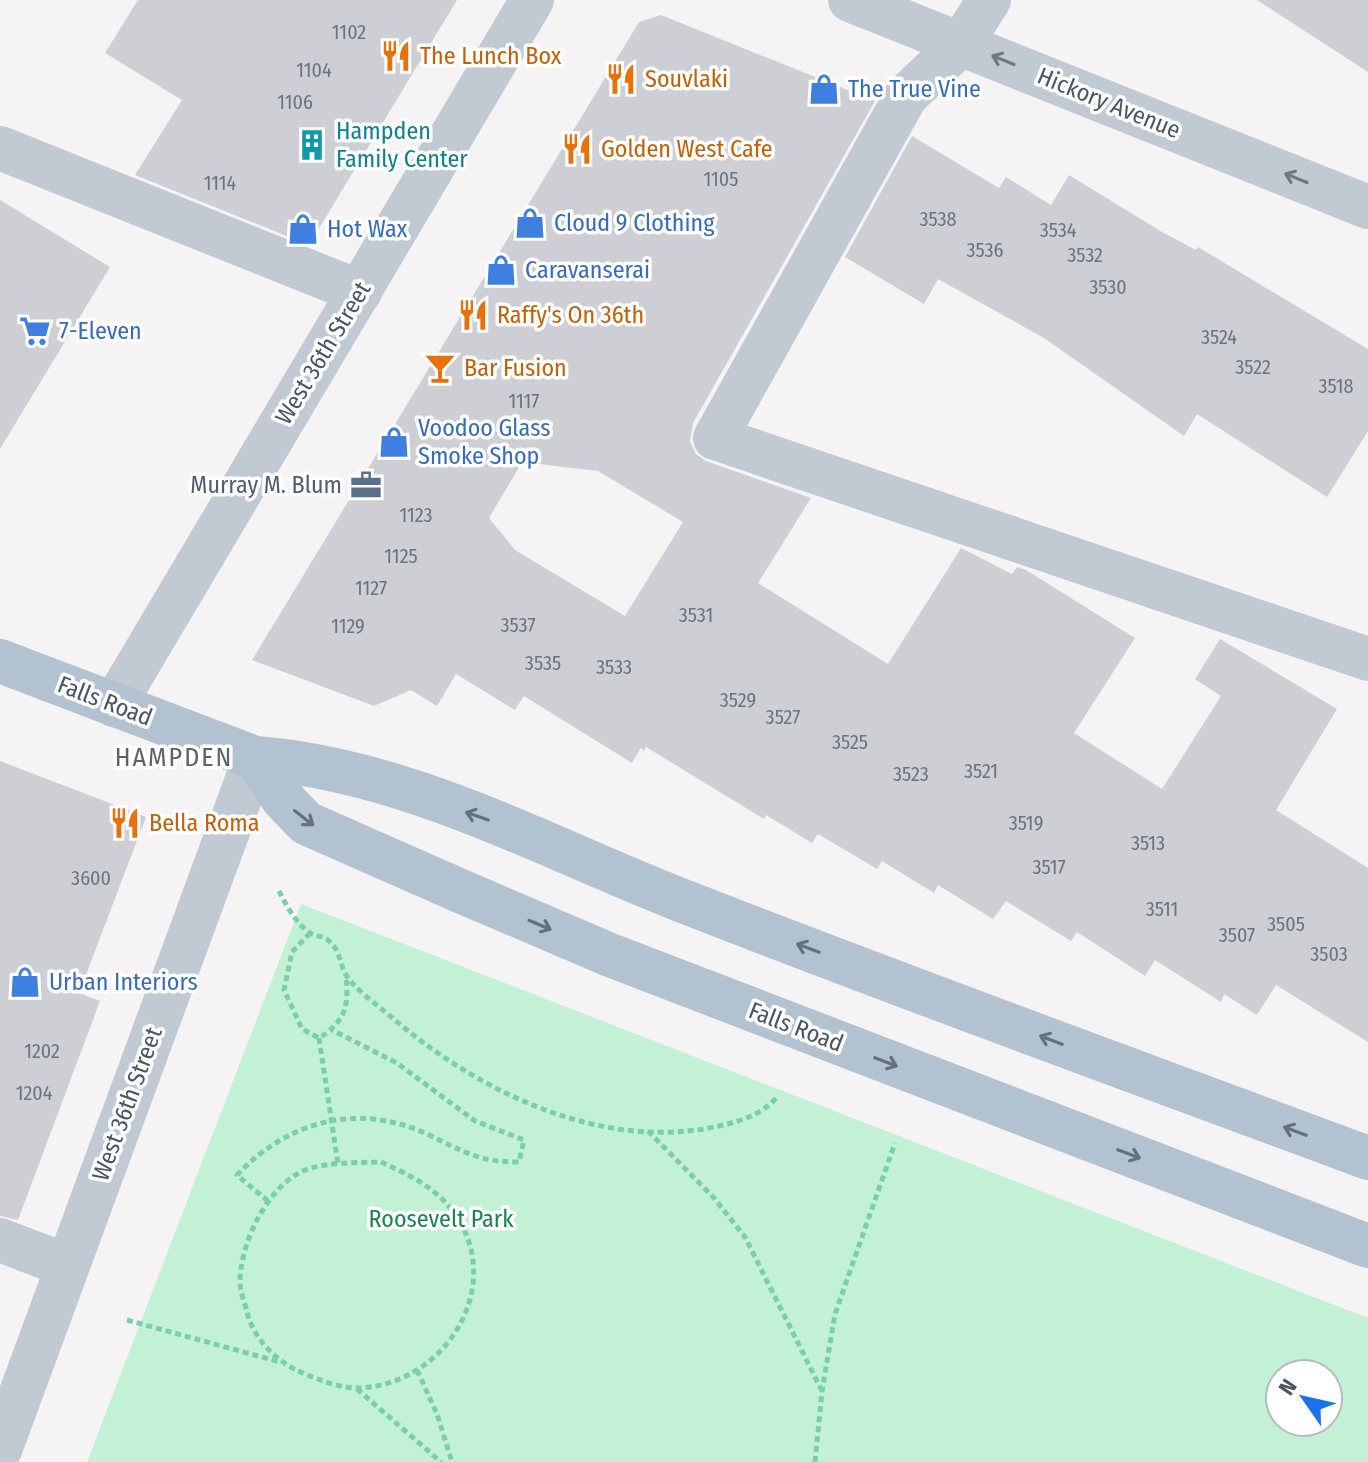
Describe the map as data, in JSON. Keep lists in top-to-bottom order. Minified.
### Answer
{"streets":{"main road":["Falls Road"],"street":["Hickory Avenue","West 36th Street"]},"crossings":[["West 36th Street","Falls Road"]],"one_way":["Hickory Avenue"],"districts":["HAMPDEN"],"parks":["Roosevelt Park"],"places":{"restaurant":["The Lunch Box","Souvlaki","Golden West Cafe","Raffy's On 36th","Bella Roma"],"shop":["The True Vine","Cloud 9 Clothing","Hot Wax","Caravanserai","Voodoo Glass Smoke Shop","Urban Interiors"],"building":["Hampden Family Center"],"supermarket":["7-Eleven"],"bar":["Bar Fusion"],"office":["Murray M. Blum"]},"house_numbers":["1102","1104","1106","1105","1114","3538","3534","3536","3532","3530","3524","3522","3518","1117","1123","1125","1127","3531","3537","1129","3535","3533","3529","3527","3525","3521","3523","3519","3513","3517","3600","3511","3505","3507","3503","1202","1204"],"north":"top left"}
